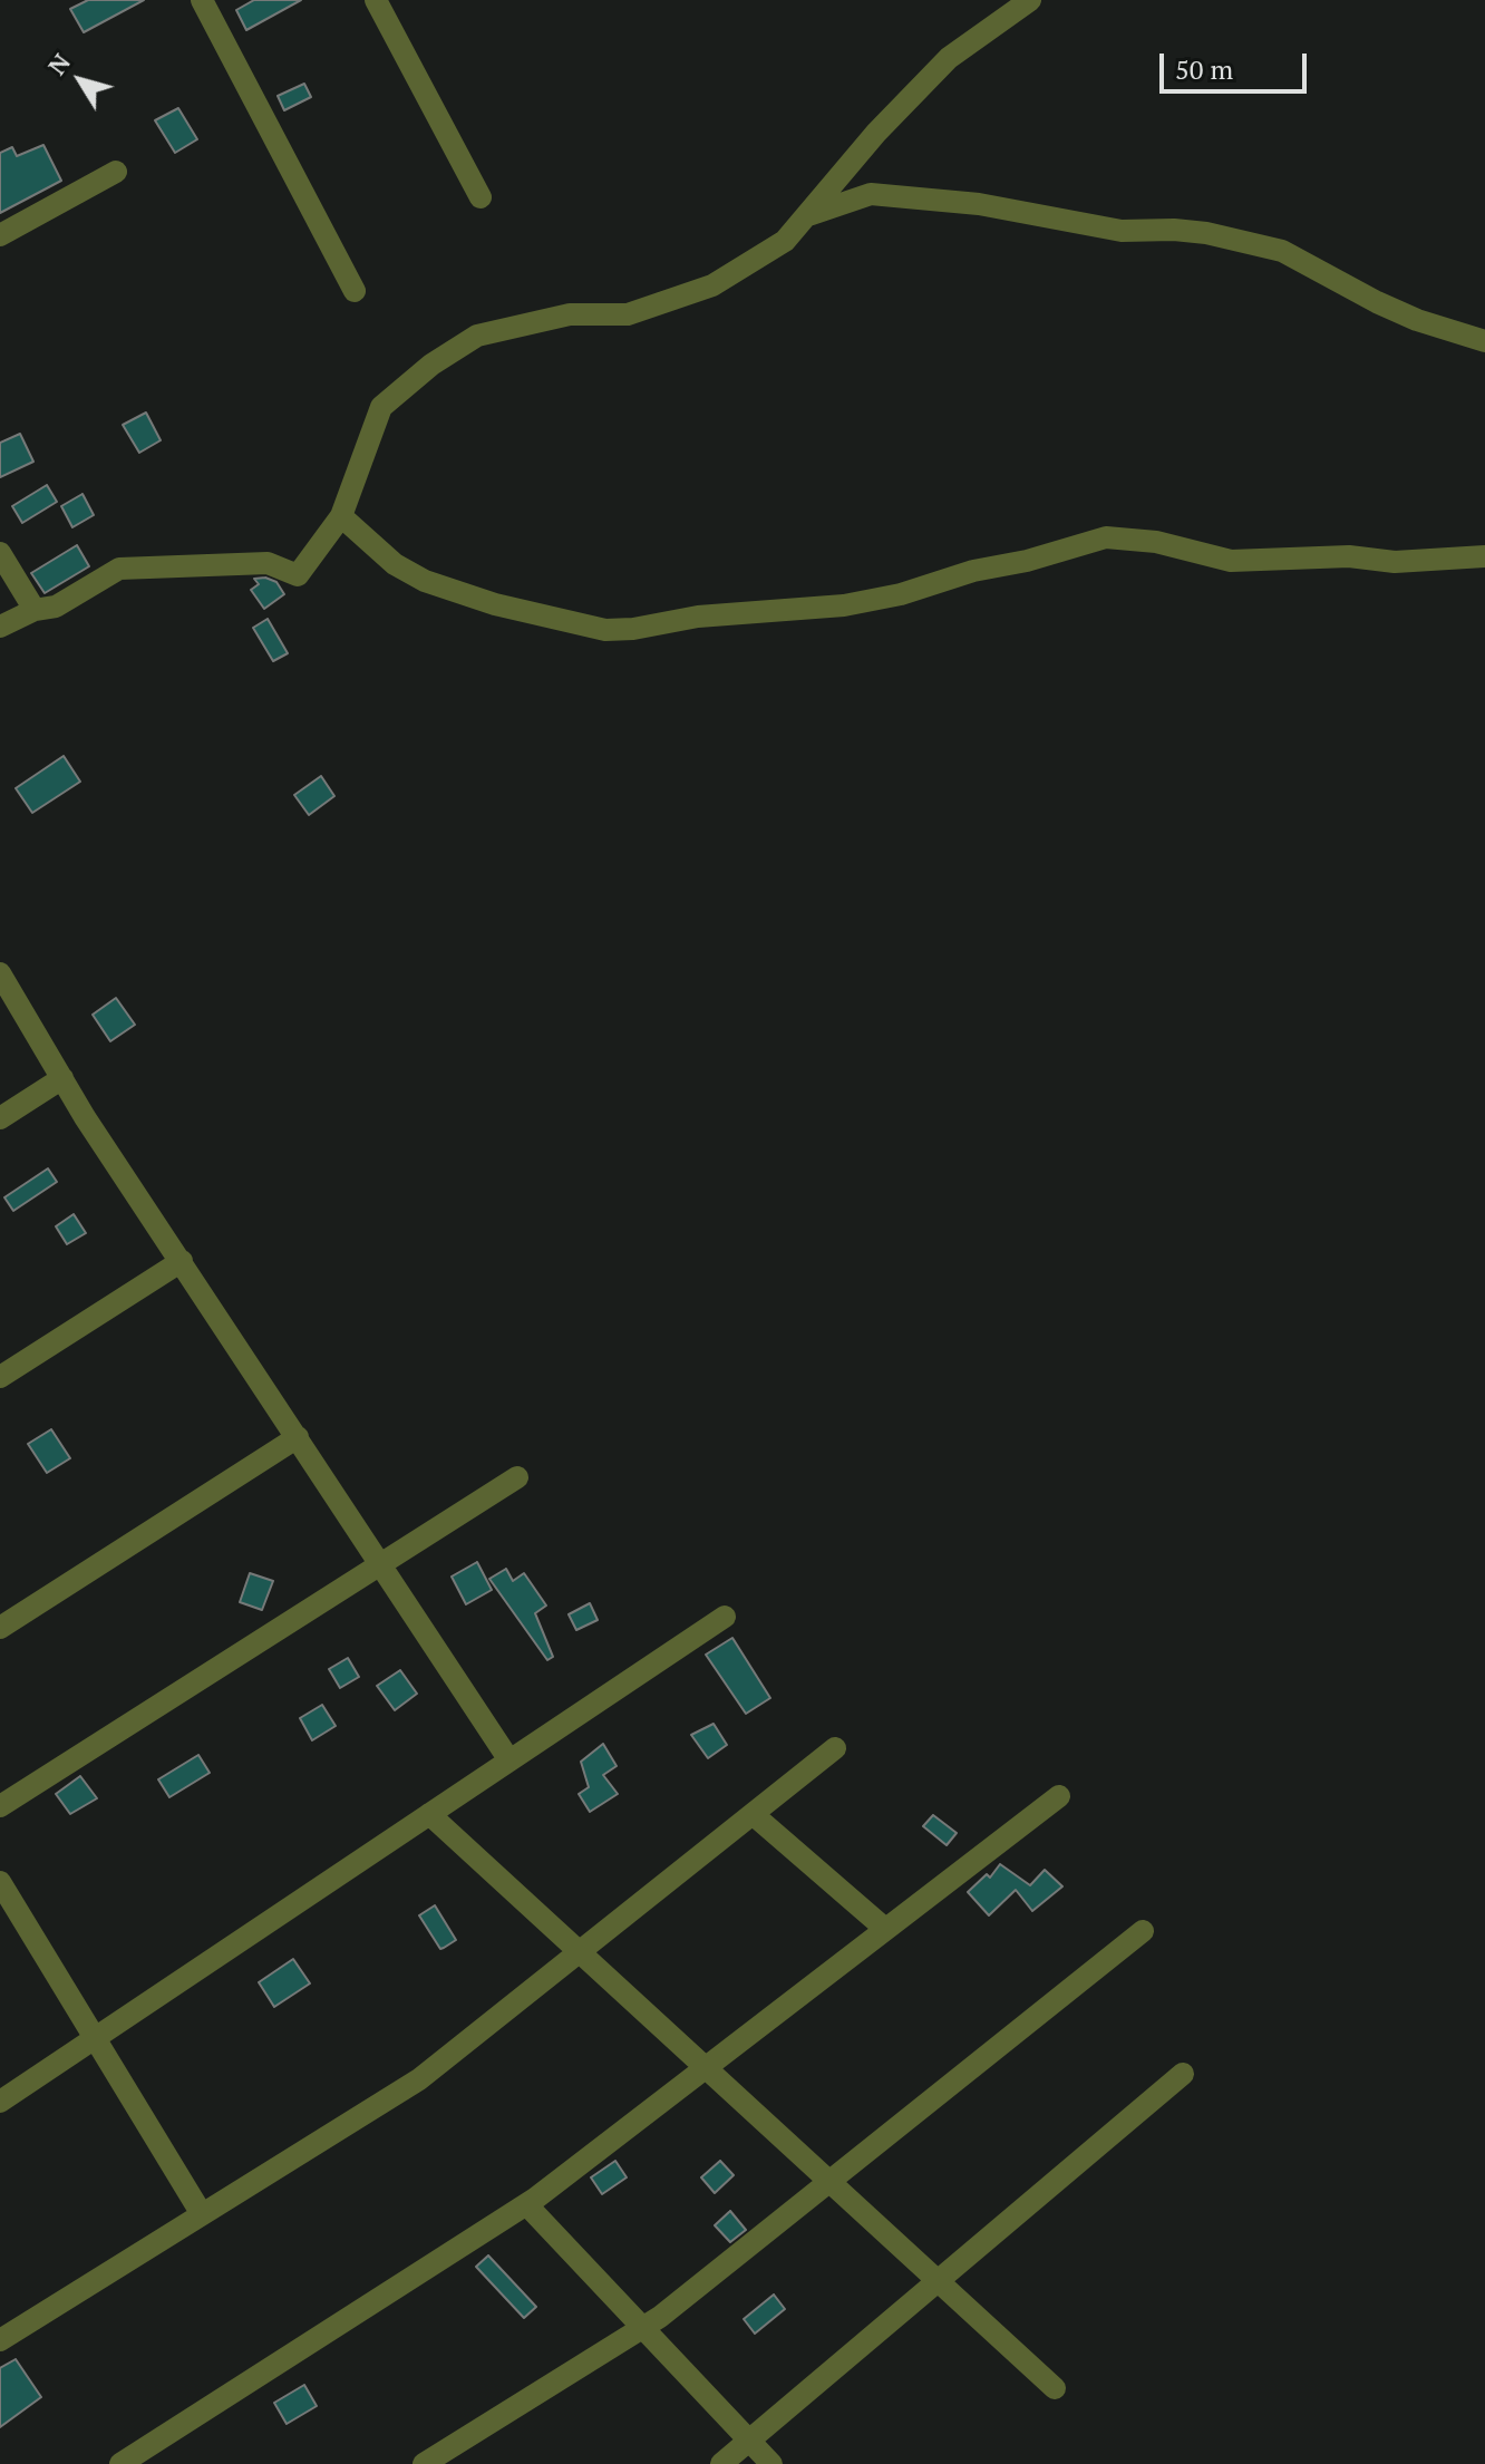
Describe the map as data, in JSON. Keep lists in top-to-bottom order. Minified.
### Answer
{"scale_bar":"50 m","north":"top left"}
